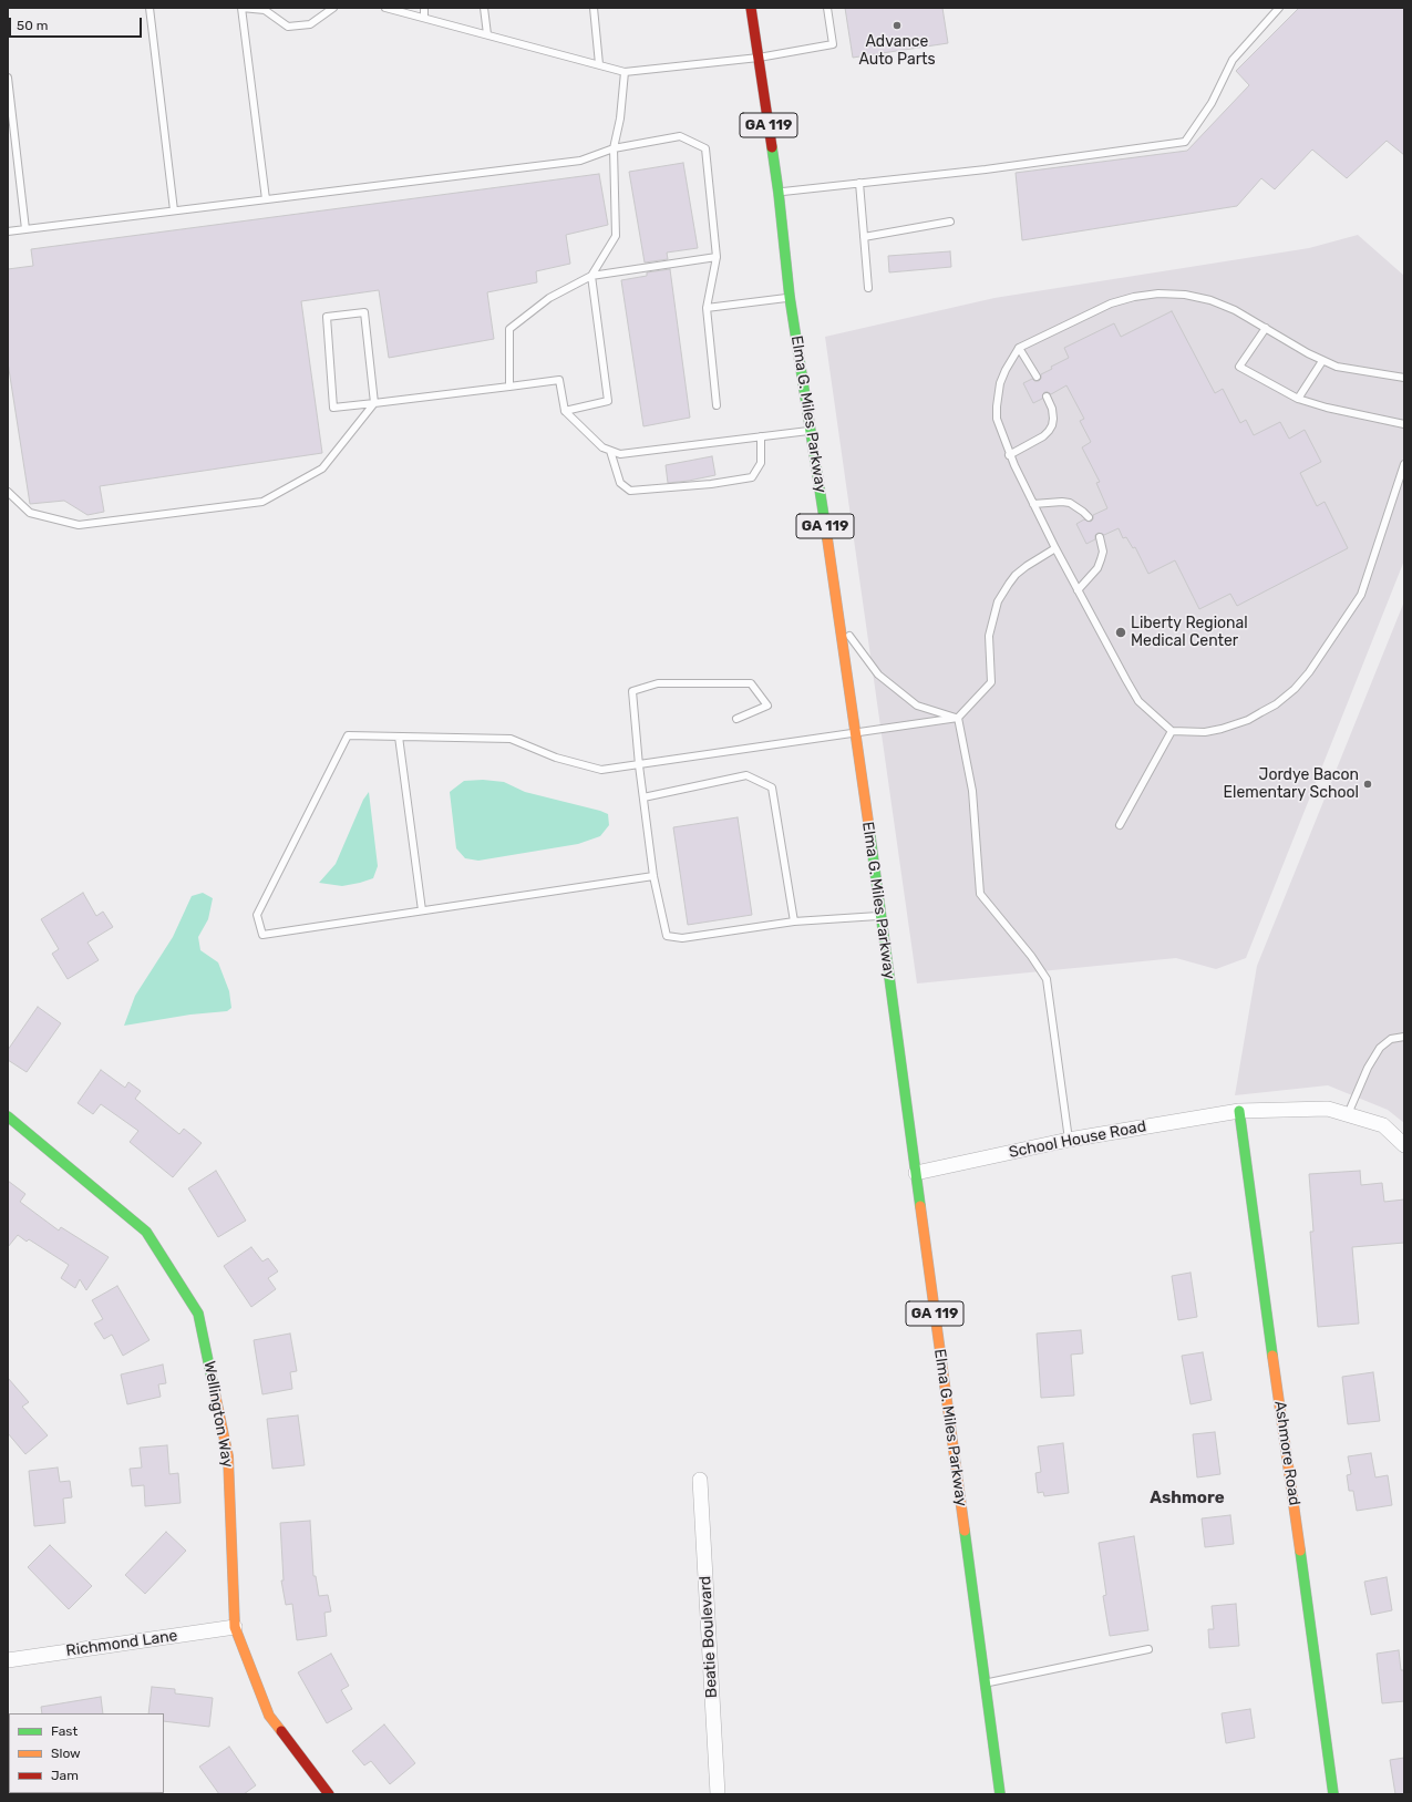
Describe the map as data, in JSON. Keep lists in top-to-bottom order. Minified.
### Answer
{"streets":{"main road":["GA 119","Elma G. Miles Parkway","Wellington Way","Ashmore Road"],"street":["School House Road","Beatie Boulevard","Richmond Lane"]},"crossings":[["Elma G. Miles Parkway","School House Road"],["School House Road","Ashmore Road"],["Wellington Way","Richmond Lane"]],"districts":["Ashmore"],"places":["Advance Auto Parts","Liberty Regional Medical Center","Jordye Bacon Elementary School"],"legend":["Fast","Slow","Jam"],"scale_bar":"50 m"}
